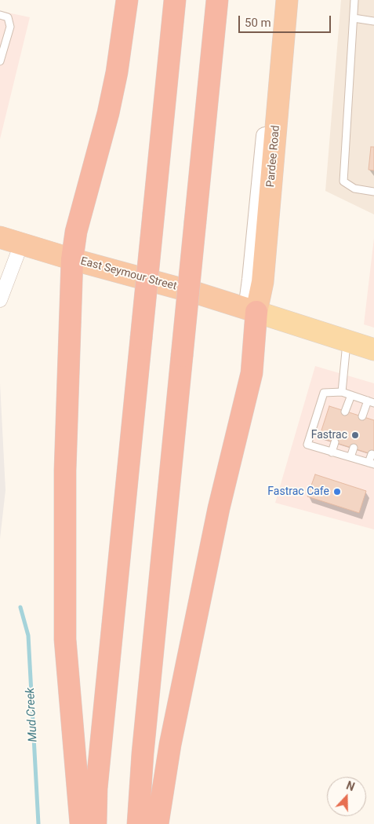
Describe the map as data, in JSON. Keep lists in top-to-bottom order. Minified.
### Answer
{"streets":{"highway":["Pardee Road","East Seymour Street"]},"crossings":[["Pardee Road","East Seymour Street"]],"water":["Mud Creek"],"places":["Fastrac","Fastrac Cafe"],"scale_bar":"50 m","north":"top"}
